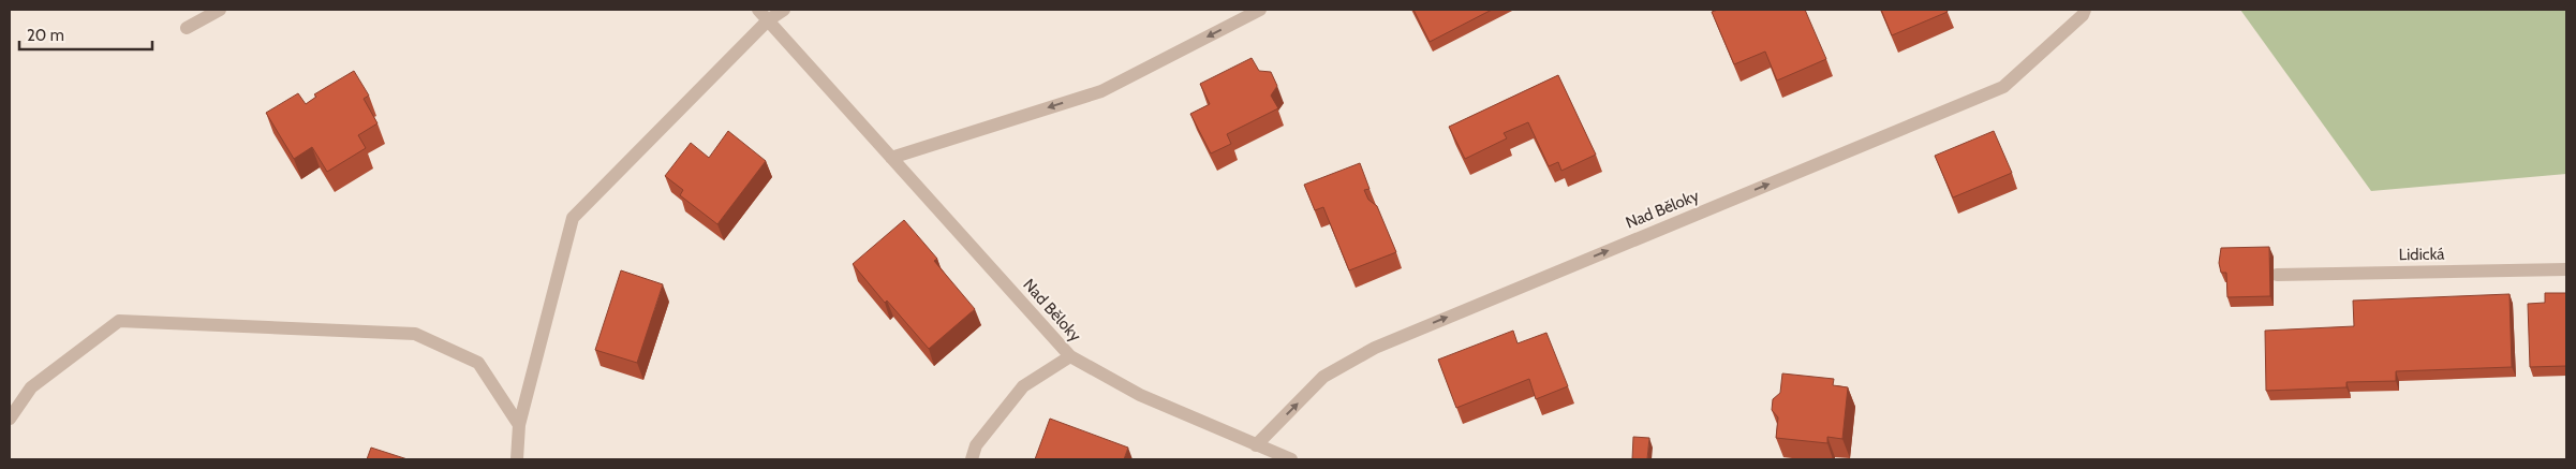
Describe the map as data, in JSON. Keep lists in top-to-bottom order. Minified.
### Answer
{"streets":{"street":["Nad Běloky","Lidická"]},"one_way":["Nad Běloky"],"scale_bar":"20 m"}
